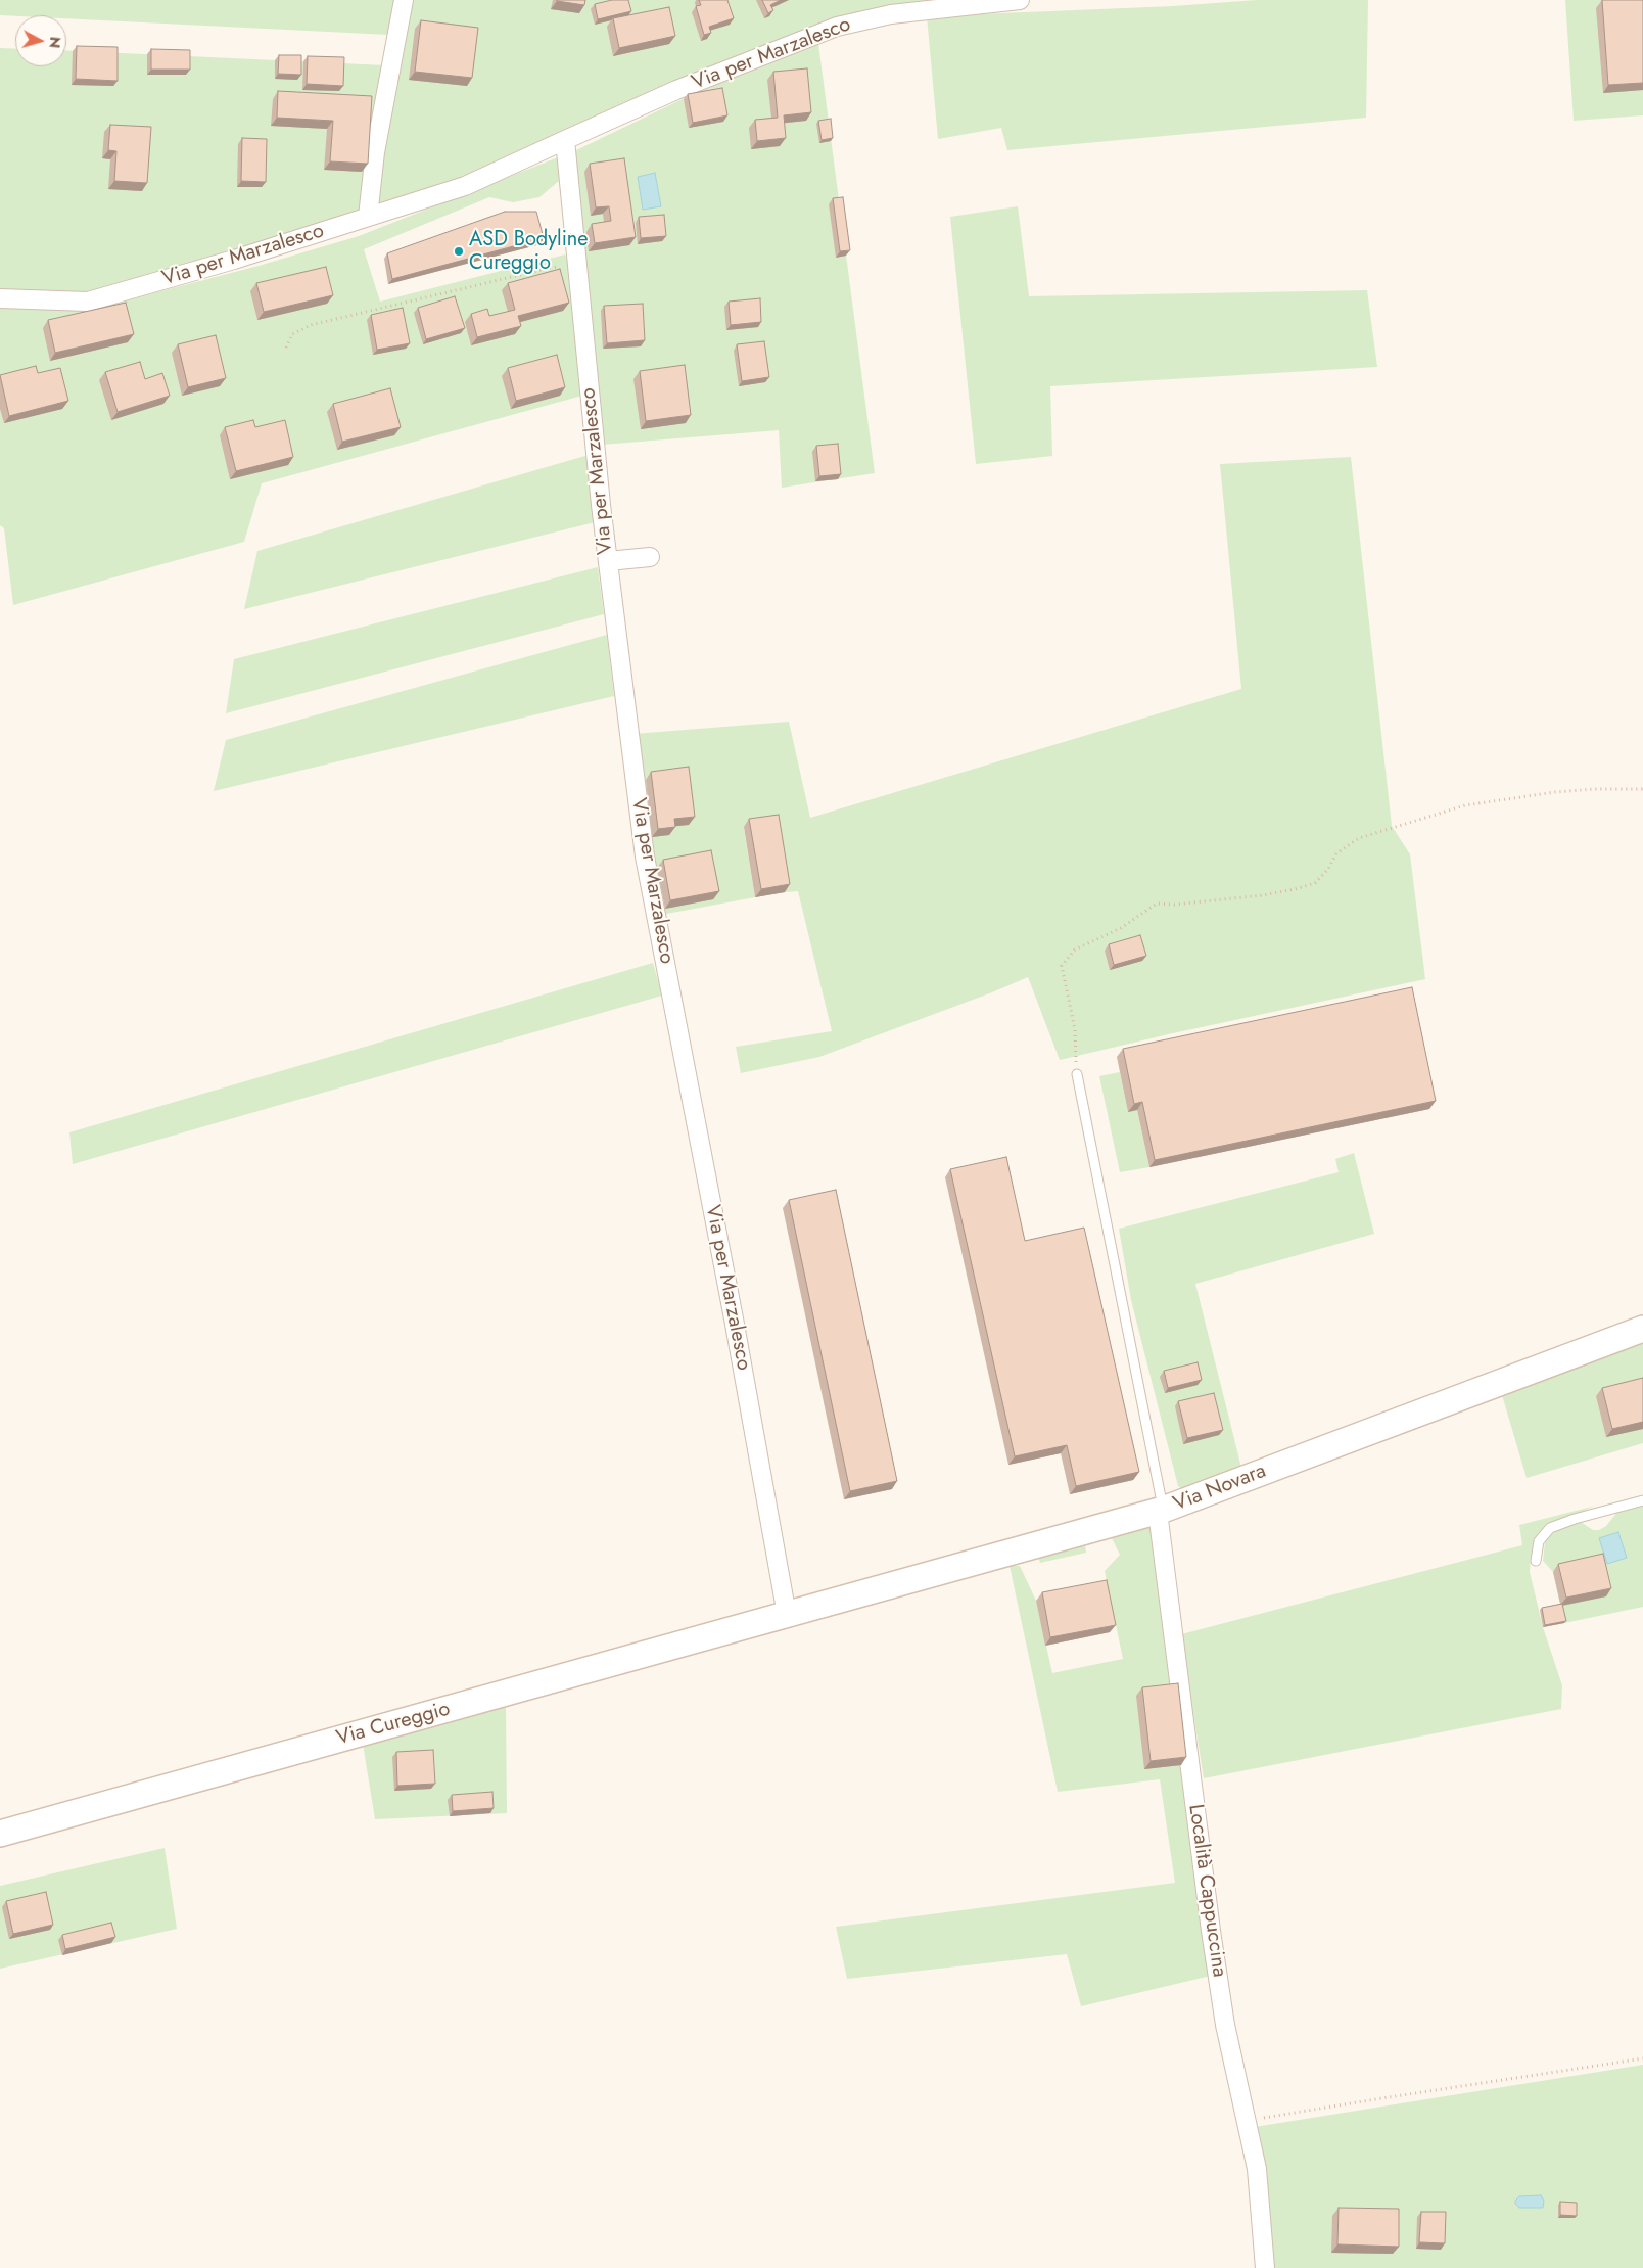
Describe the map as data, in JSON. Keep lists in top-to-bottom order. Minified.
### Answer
{"streets":{"main road":["Via Novara","Via Cureggio"],"street":["Via per Marzalesco","Località Cappuccina"]},"crossings":[["Via per Marzalesco","Via Novara"],["Via per Marzalesco","Via Cureggio"],["Via Novara","Via Cureggio"],["Via Novara","Località Cappuccina"]],"places":["ASD Bodyline Cureggio"],"north":"right"}
